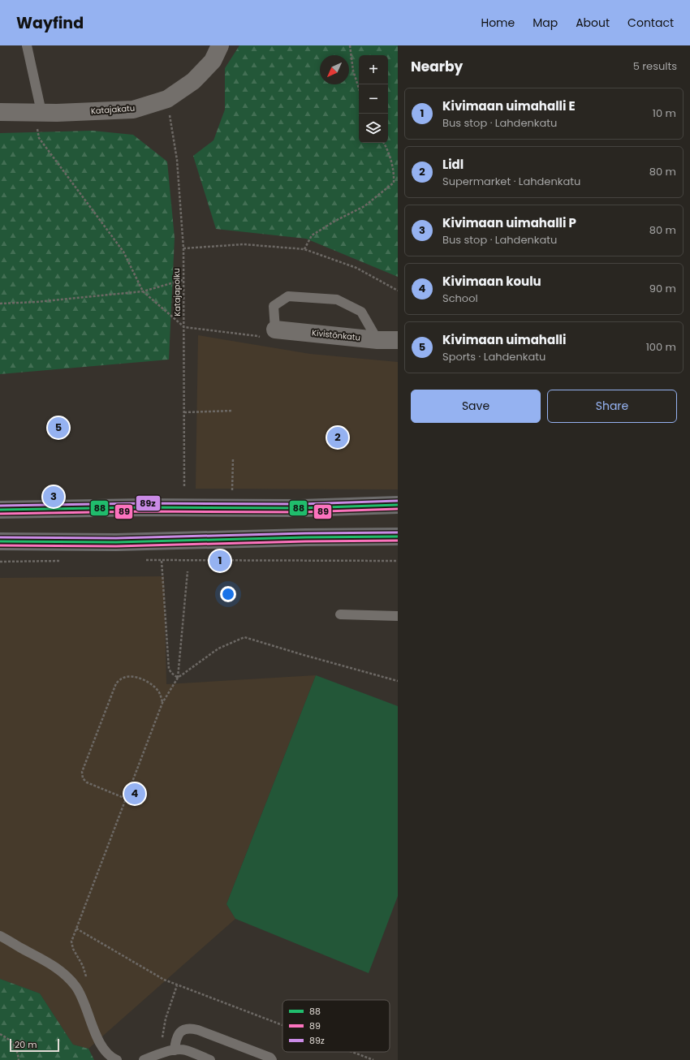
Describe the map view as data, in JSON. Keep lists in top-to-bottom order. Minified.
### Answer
{"streets":{"street":["Katajakatu","Kivistönkatu"],"path":["Katajapolku"]},"crossings":[["Katajakatu","Katajapolku"]],"lines":["transit line 89z","transit line 88","transit line 89"],"legend":["88","89","89z"],"scale_bar":"20 m","north":"bottom left","page":{"header":"Wayfind","nav":["Home","Map","About","Contact"],"heading":["Nearby","5 results"],"map_buttons":["+","−"],"list":[{"mark":"1","name":"Kivimaan uimahalli E","note":"Bus stop · Lahdenkatu","value":"10 m"},{"mark":"2","name":"Lidl","note":"Supermarket · Lahdenkatu","value":"80 m"},{"mark":"3","name":"Kivimaan uimahalli P","note":"Bus stop · Lahdenkatu","value":"80 m"},{"mark":"4","name":"Kivimaan koulu","note":"School","value":"90 m"},{"mark":"5","name":"Kivimaan uimahalli","note":"Sports · Lahdenkatu","value":"100 m"}],"buttons":["Save","Share"],"pins":["5","2","3","1","4"],"scale":"20 m"}}
